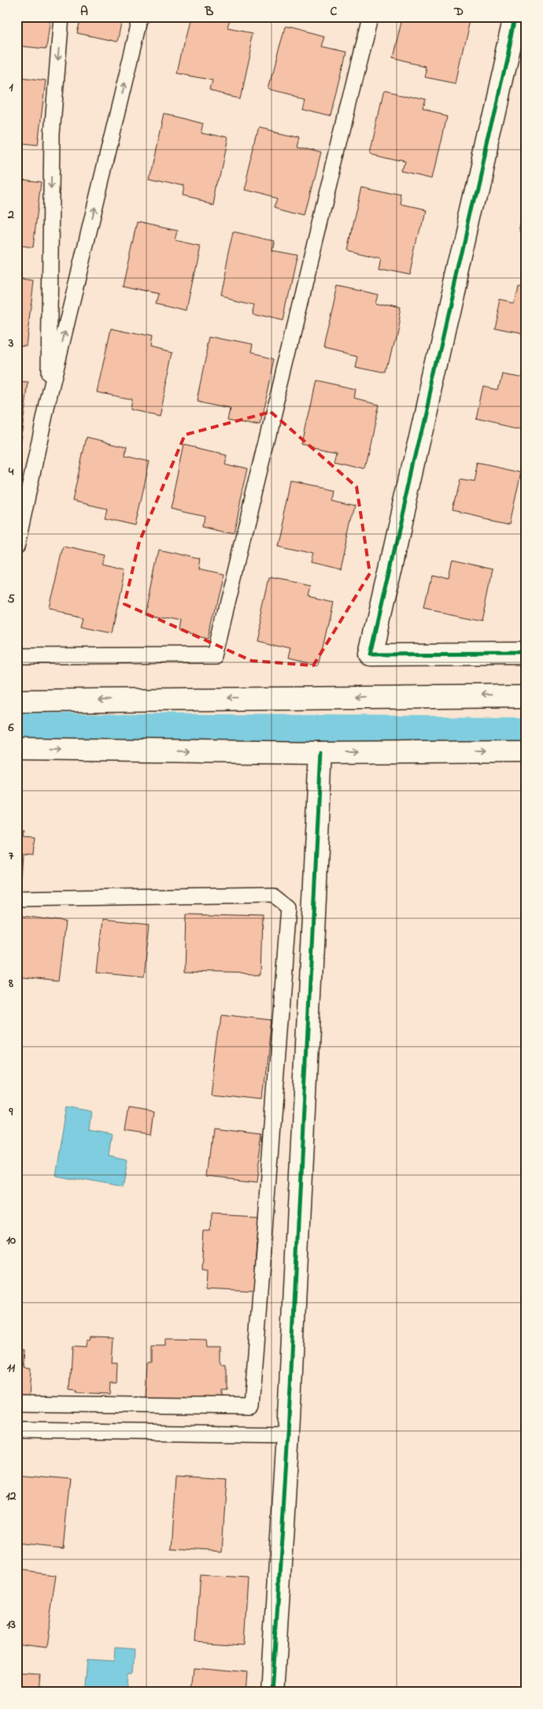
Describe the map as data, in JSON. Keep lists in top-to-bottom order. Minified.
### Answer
{"grid":{"columns":["A","B","C","D"],"rows":["1","2","3","4","5","6","7","8","9","10","11","12","13"]}}
